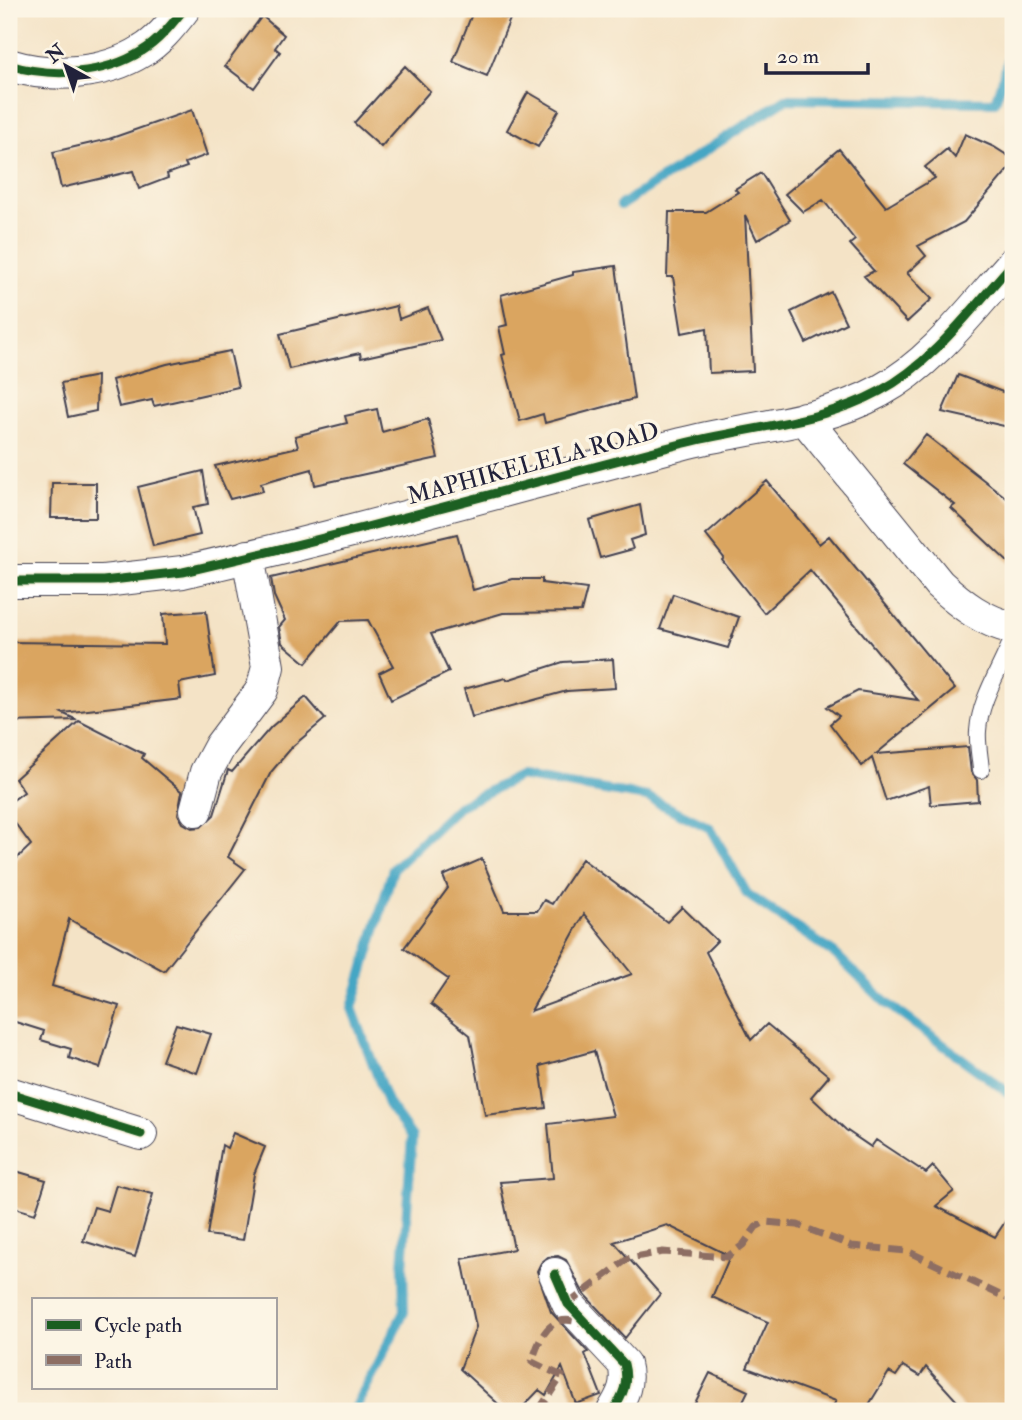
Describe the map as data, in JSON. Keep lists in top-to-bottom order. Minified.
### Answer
{"streets":{"street":["MAPHIKELELA ROAD"]},"legend":["Cycle path","Path"],"scale_bar":"20 m","north":"top left"}
